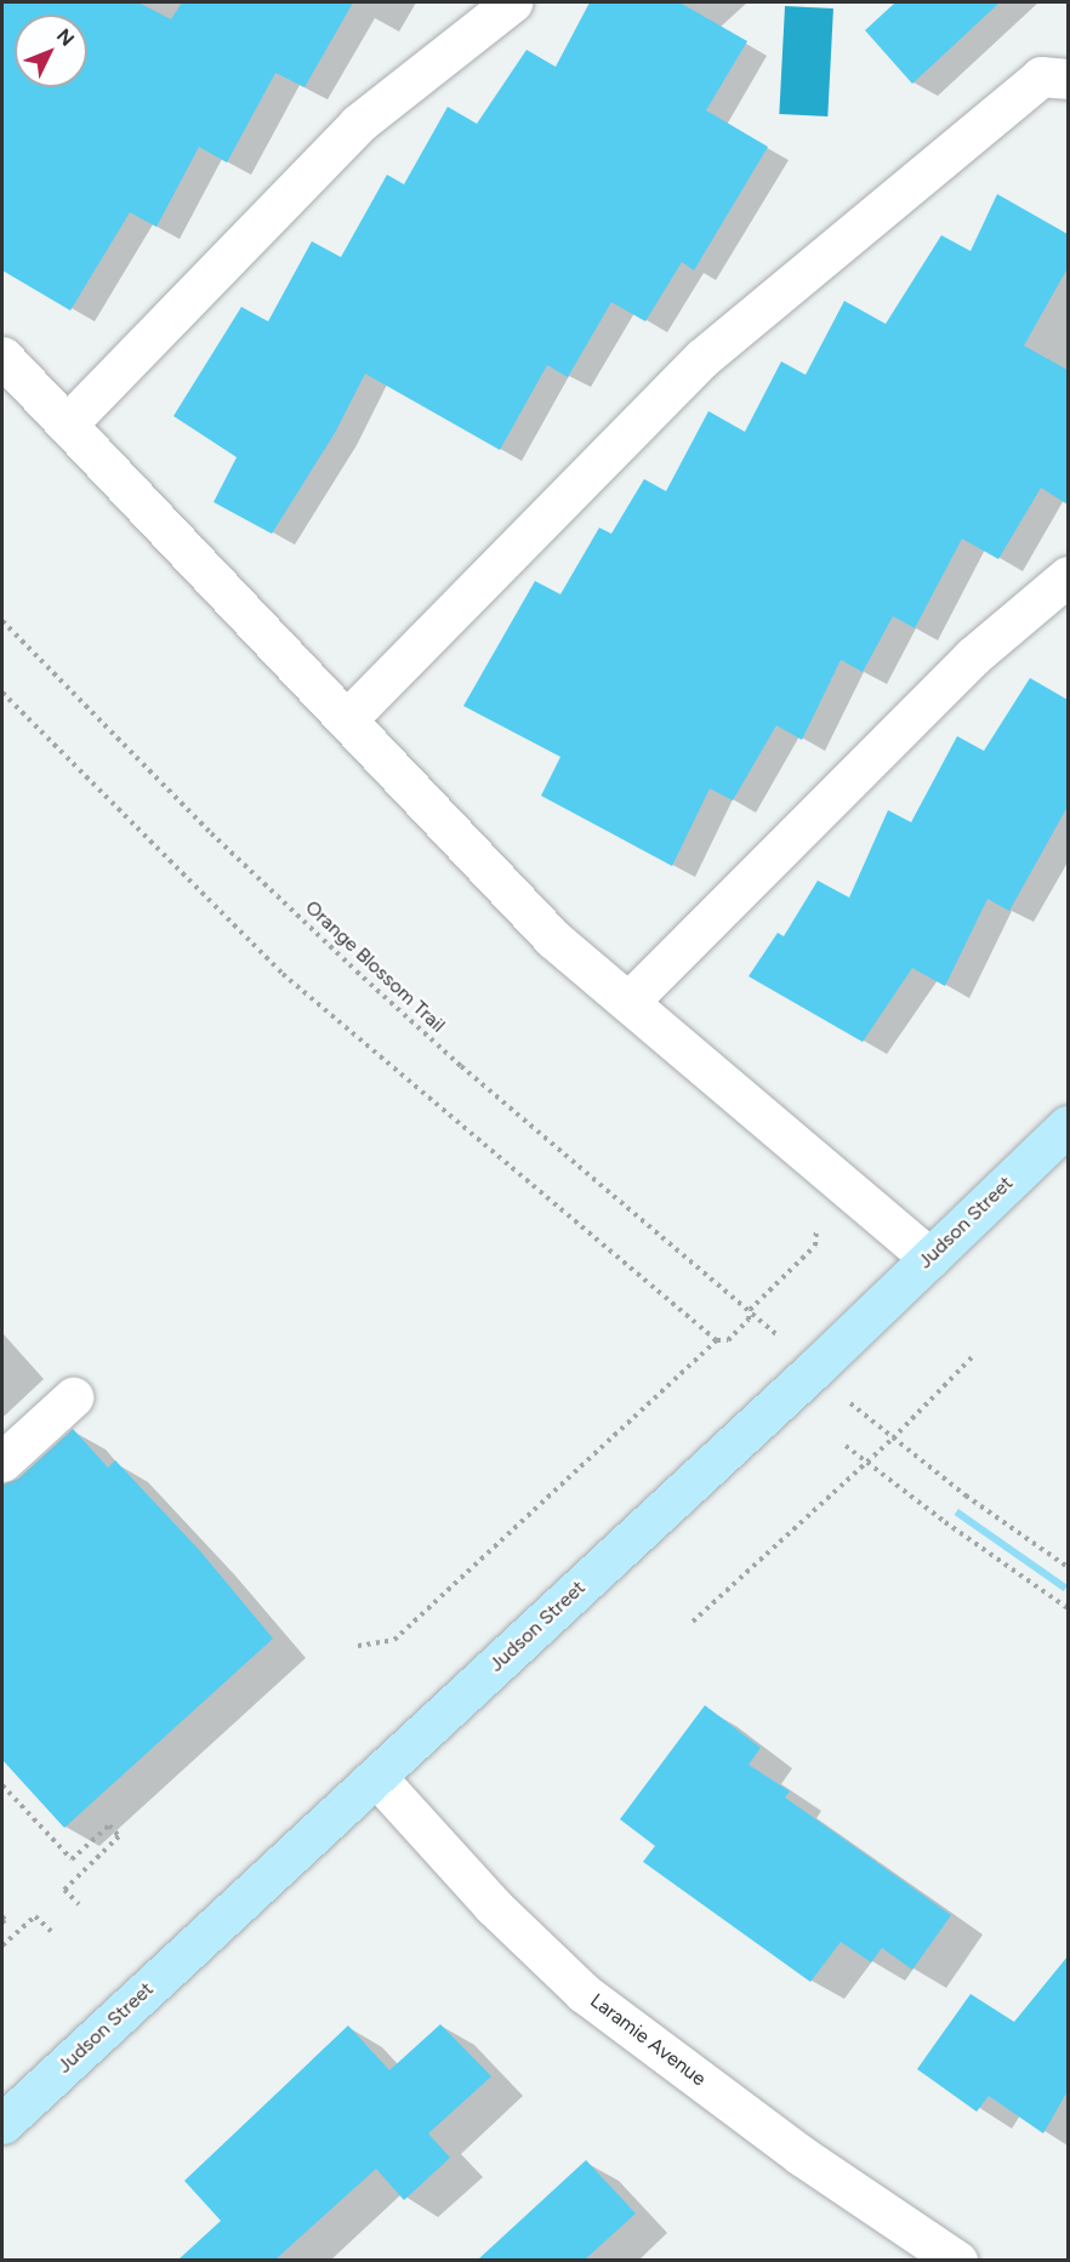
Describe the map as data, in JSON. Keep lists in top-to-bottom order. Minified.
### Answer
{"streets":{"main road":["Judson Street"],"street":["Laramie Avenue"],"path":["Orange Blossom Trail"]},"crossings":[["Judson Street","Laramie Avenue"]],"north":"top right"}
